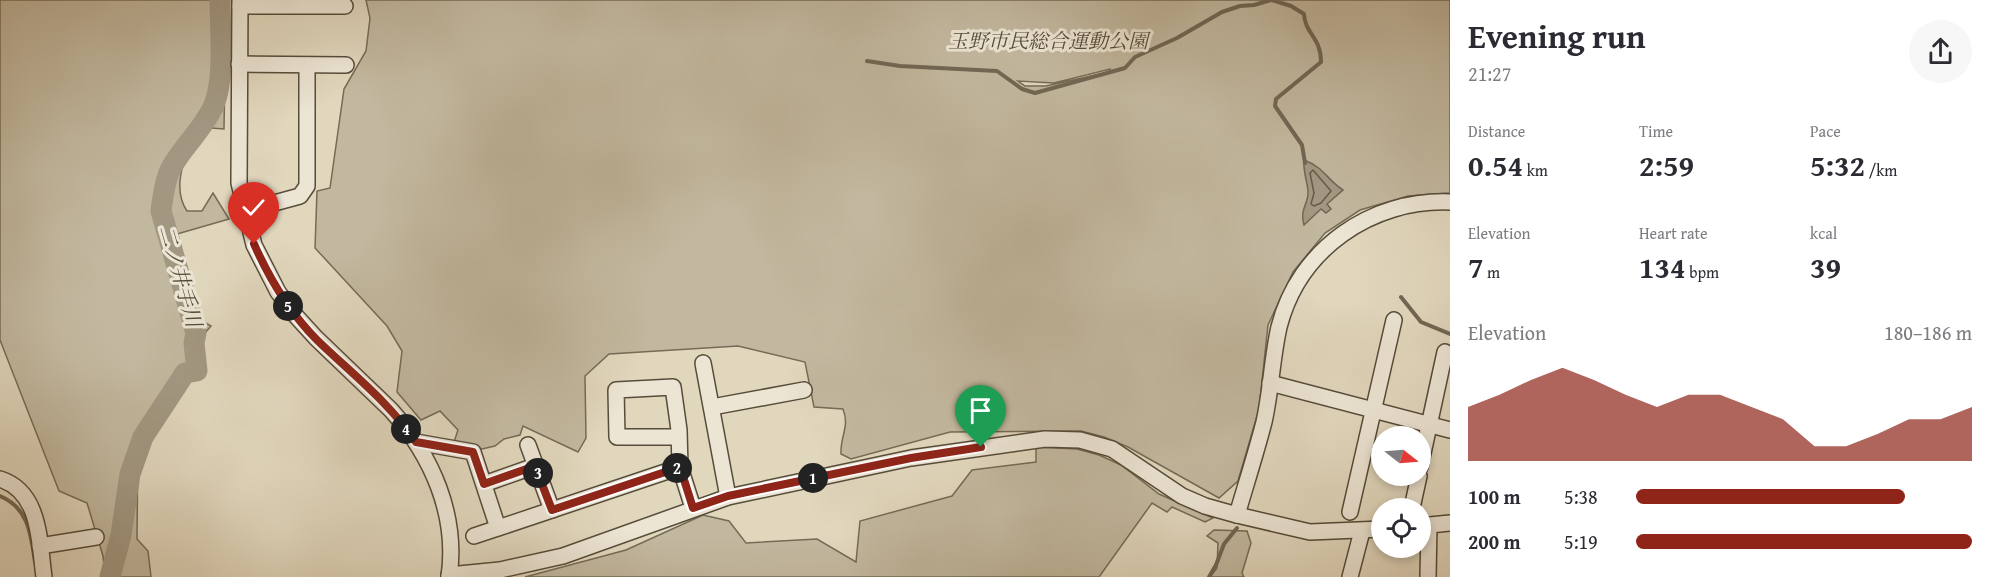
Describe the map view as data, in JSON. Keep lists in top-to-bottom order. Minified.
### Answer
{"water":["二ノ井手川"],"parks":["玉野市民総合運動公園"],"north":"right","page":{"heading":["Evening run","21:27"],"stats":[["Distance","0.54 km"],["Time","2:59"],["Pace","5:32 /km"],["Elevation","7 m"],["Heart rate","134 bpm"],["kcal","39"]],"pins":["5","4","2","3","1"],"chart":["Elevation","180–186 m"],"list":[{"name":"100 m","note":"5:38"},{"name":"200 m","note":"5:19"}]}}
